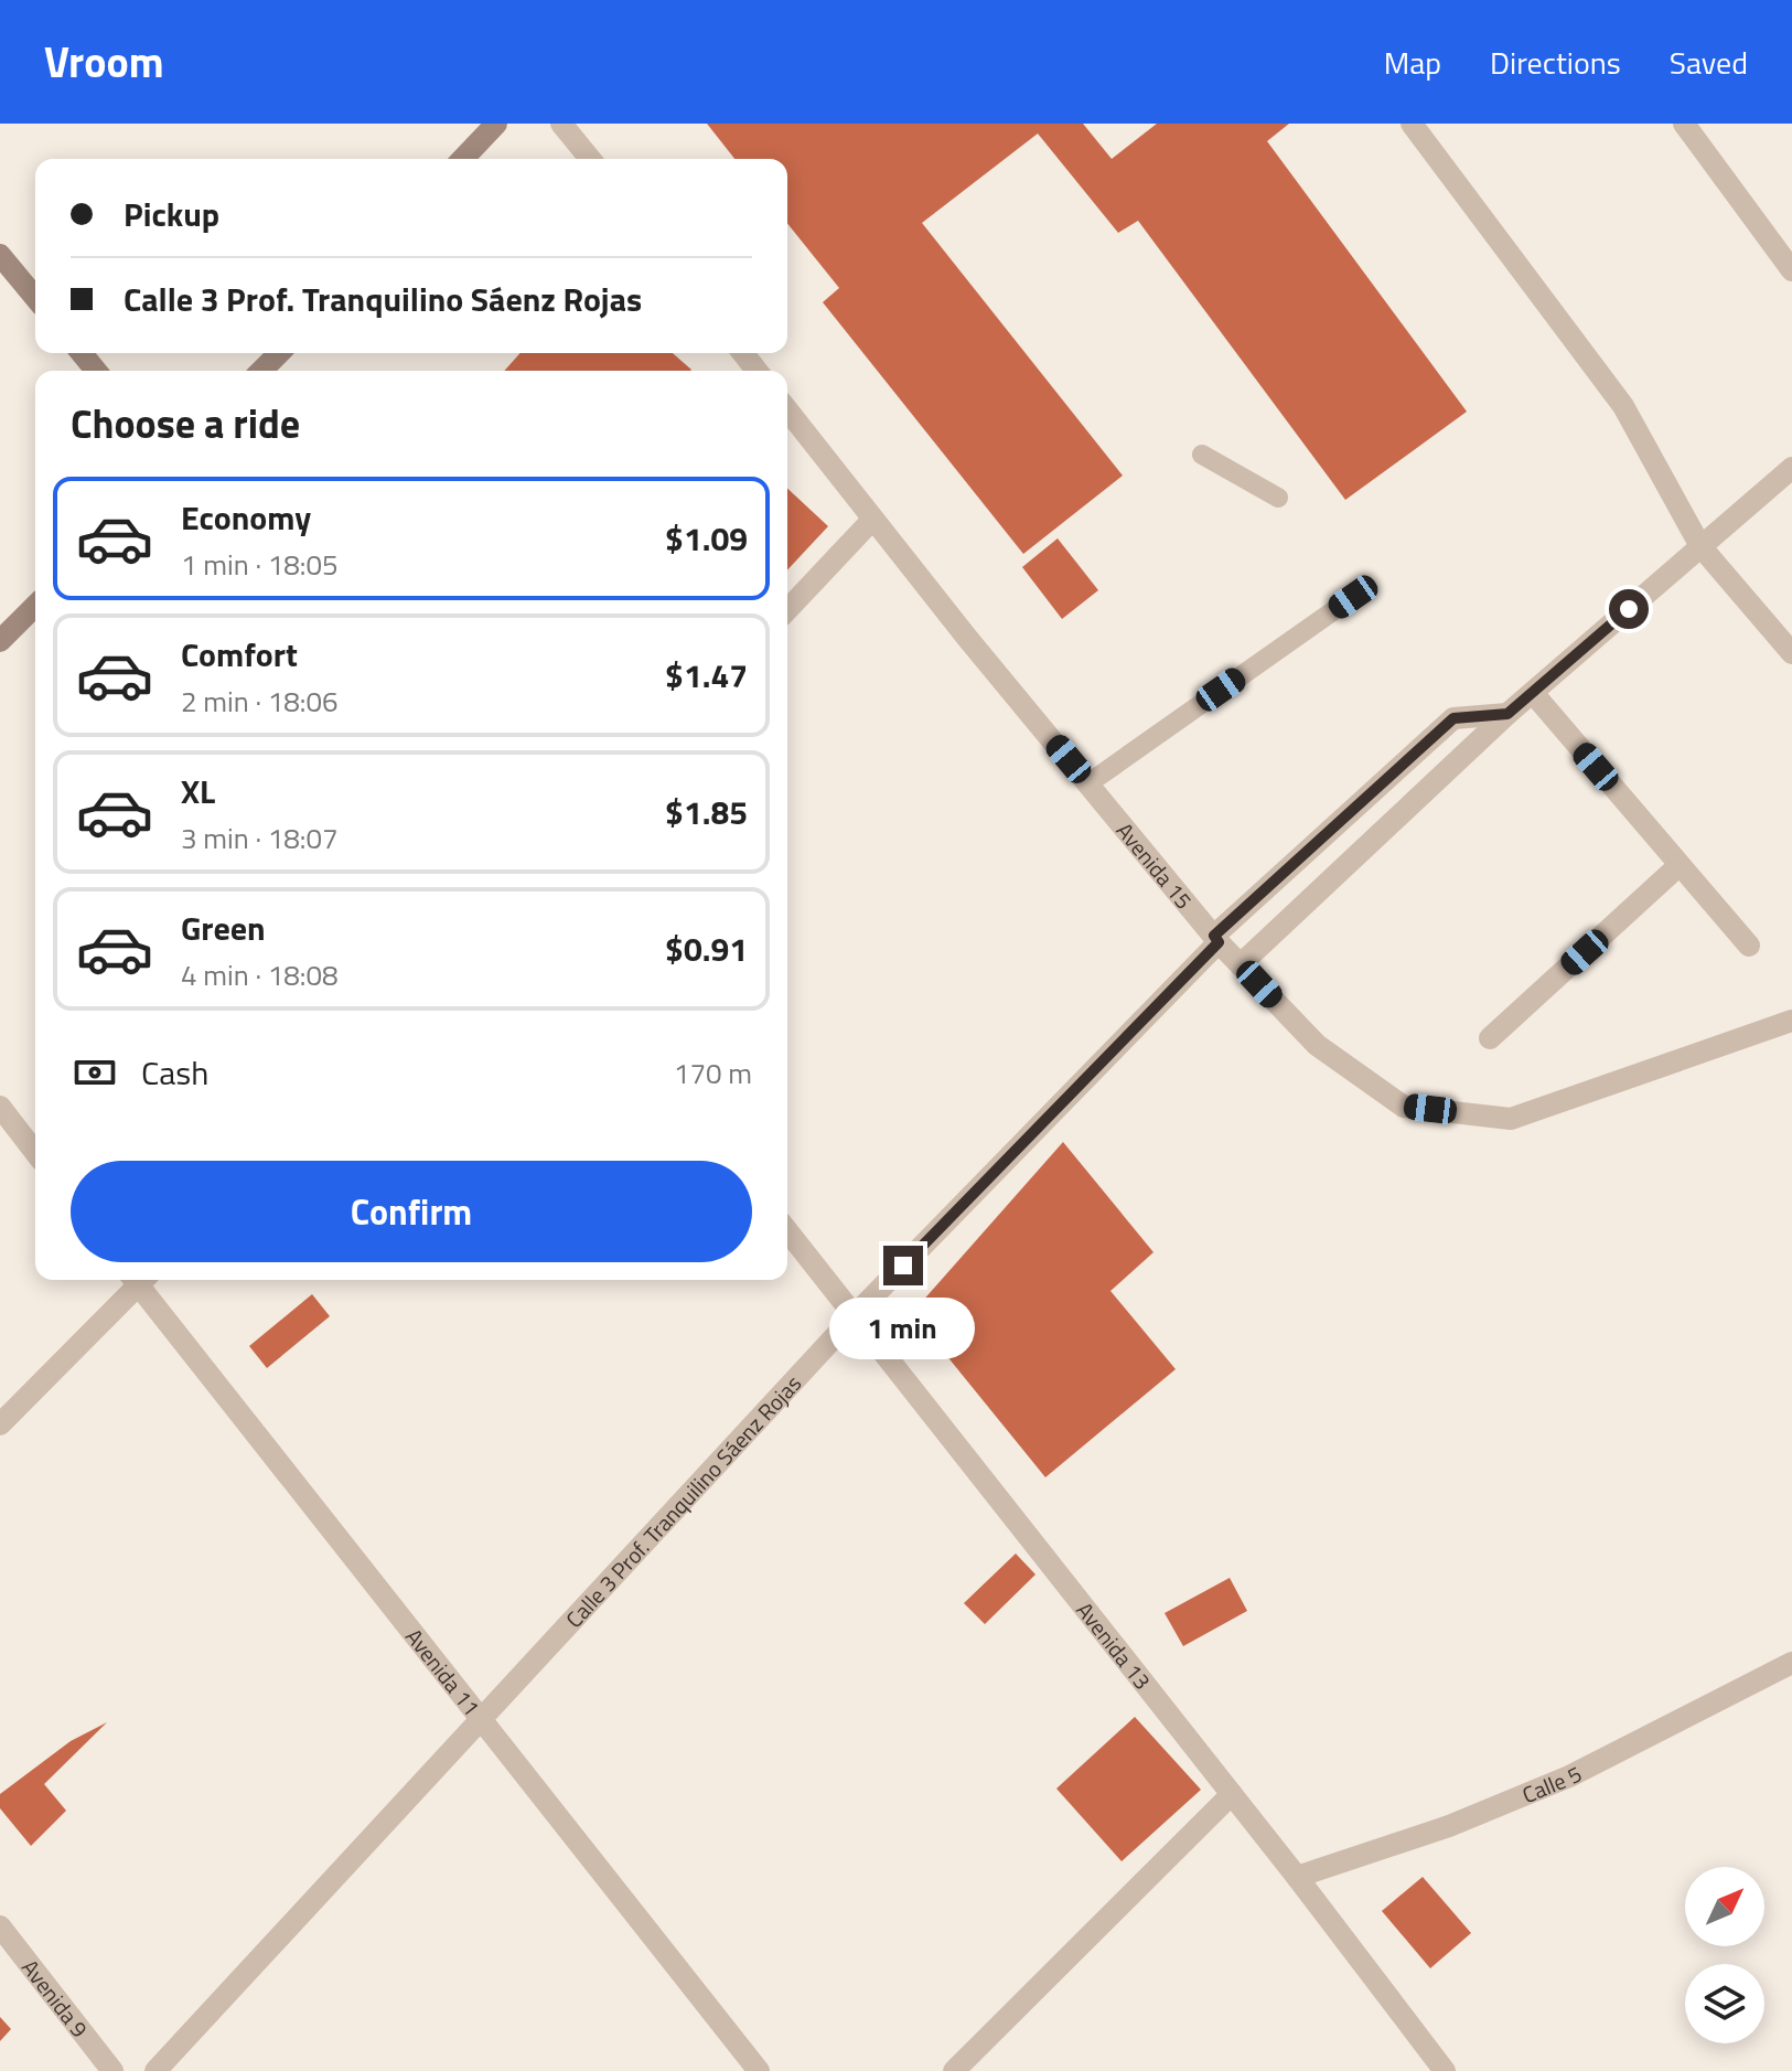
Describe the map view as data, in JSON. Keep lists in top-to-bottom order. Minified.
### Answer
{"streets":{"street":["Avenida 15","Calle 3 Prof. Tranquilino Sáenz Rojas","Avenida 13","Avenida 11","Calle 5","Avenida 9"]},"crossings":[["Avenida 15","Calle 3 Prof. Tranquilino Sáenz Rojas"],["Calle 3 Prof. Tranquilino Sáenz Rojas","Avenida 13"],["Calle 3 Prof. Tranquilino Sáenz Rojas","Avenida 11"],["Avenida 13","Calle 5"]],"north":"top right","page":{"header":"Vroom","nav":["Map","Directions","Saved"],"banner":["Pickup","Calle 3 Prof. Tranquilino Sáenz Rojas"],"heading":"Choose a ride","list":[{"name":"Economy","note":"1 min · 18:05","value":"$1.09"},{"name":"Comfort","note":"2 min · 18:06","value":"$1.47"},{"name":"XL","note":"3 min · 18:07","value":"$1.85"},{"name":"Green","note":"4 min · 18:08","value":"$0.91"}],"pay":["Cash","170 m"],"buttons":"Confirm","bubble":"1 min"}}
